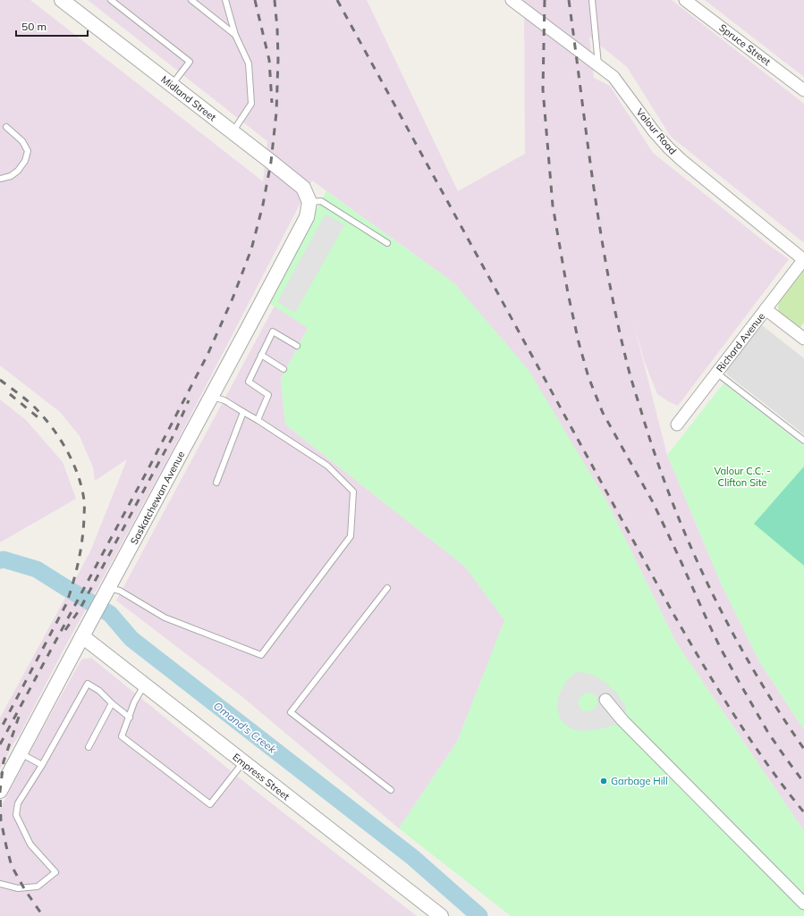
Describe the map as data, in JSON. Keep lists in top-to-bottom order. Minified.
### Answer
{"streets":{"street":["Spruce Street","Midland Street","Valour Road","Richard Avenue","Saskatchewan Avenue","Empress Street"]},"crossings":[["Midland Street","Saskatchewan Avenue"],["Valour Road","Richard Avenue"],["Saskatchewan Avenue","Empress Street"]],"water":["Omand's Creek"],"parks":["Valour C.C. - Clifton Site"],"places":["Garbage Hill"],"scale_bar":"50 m"}
